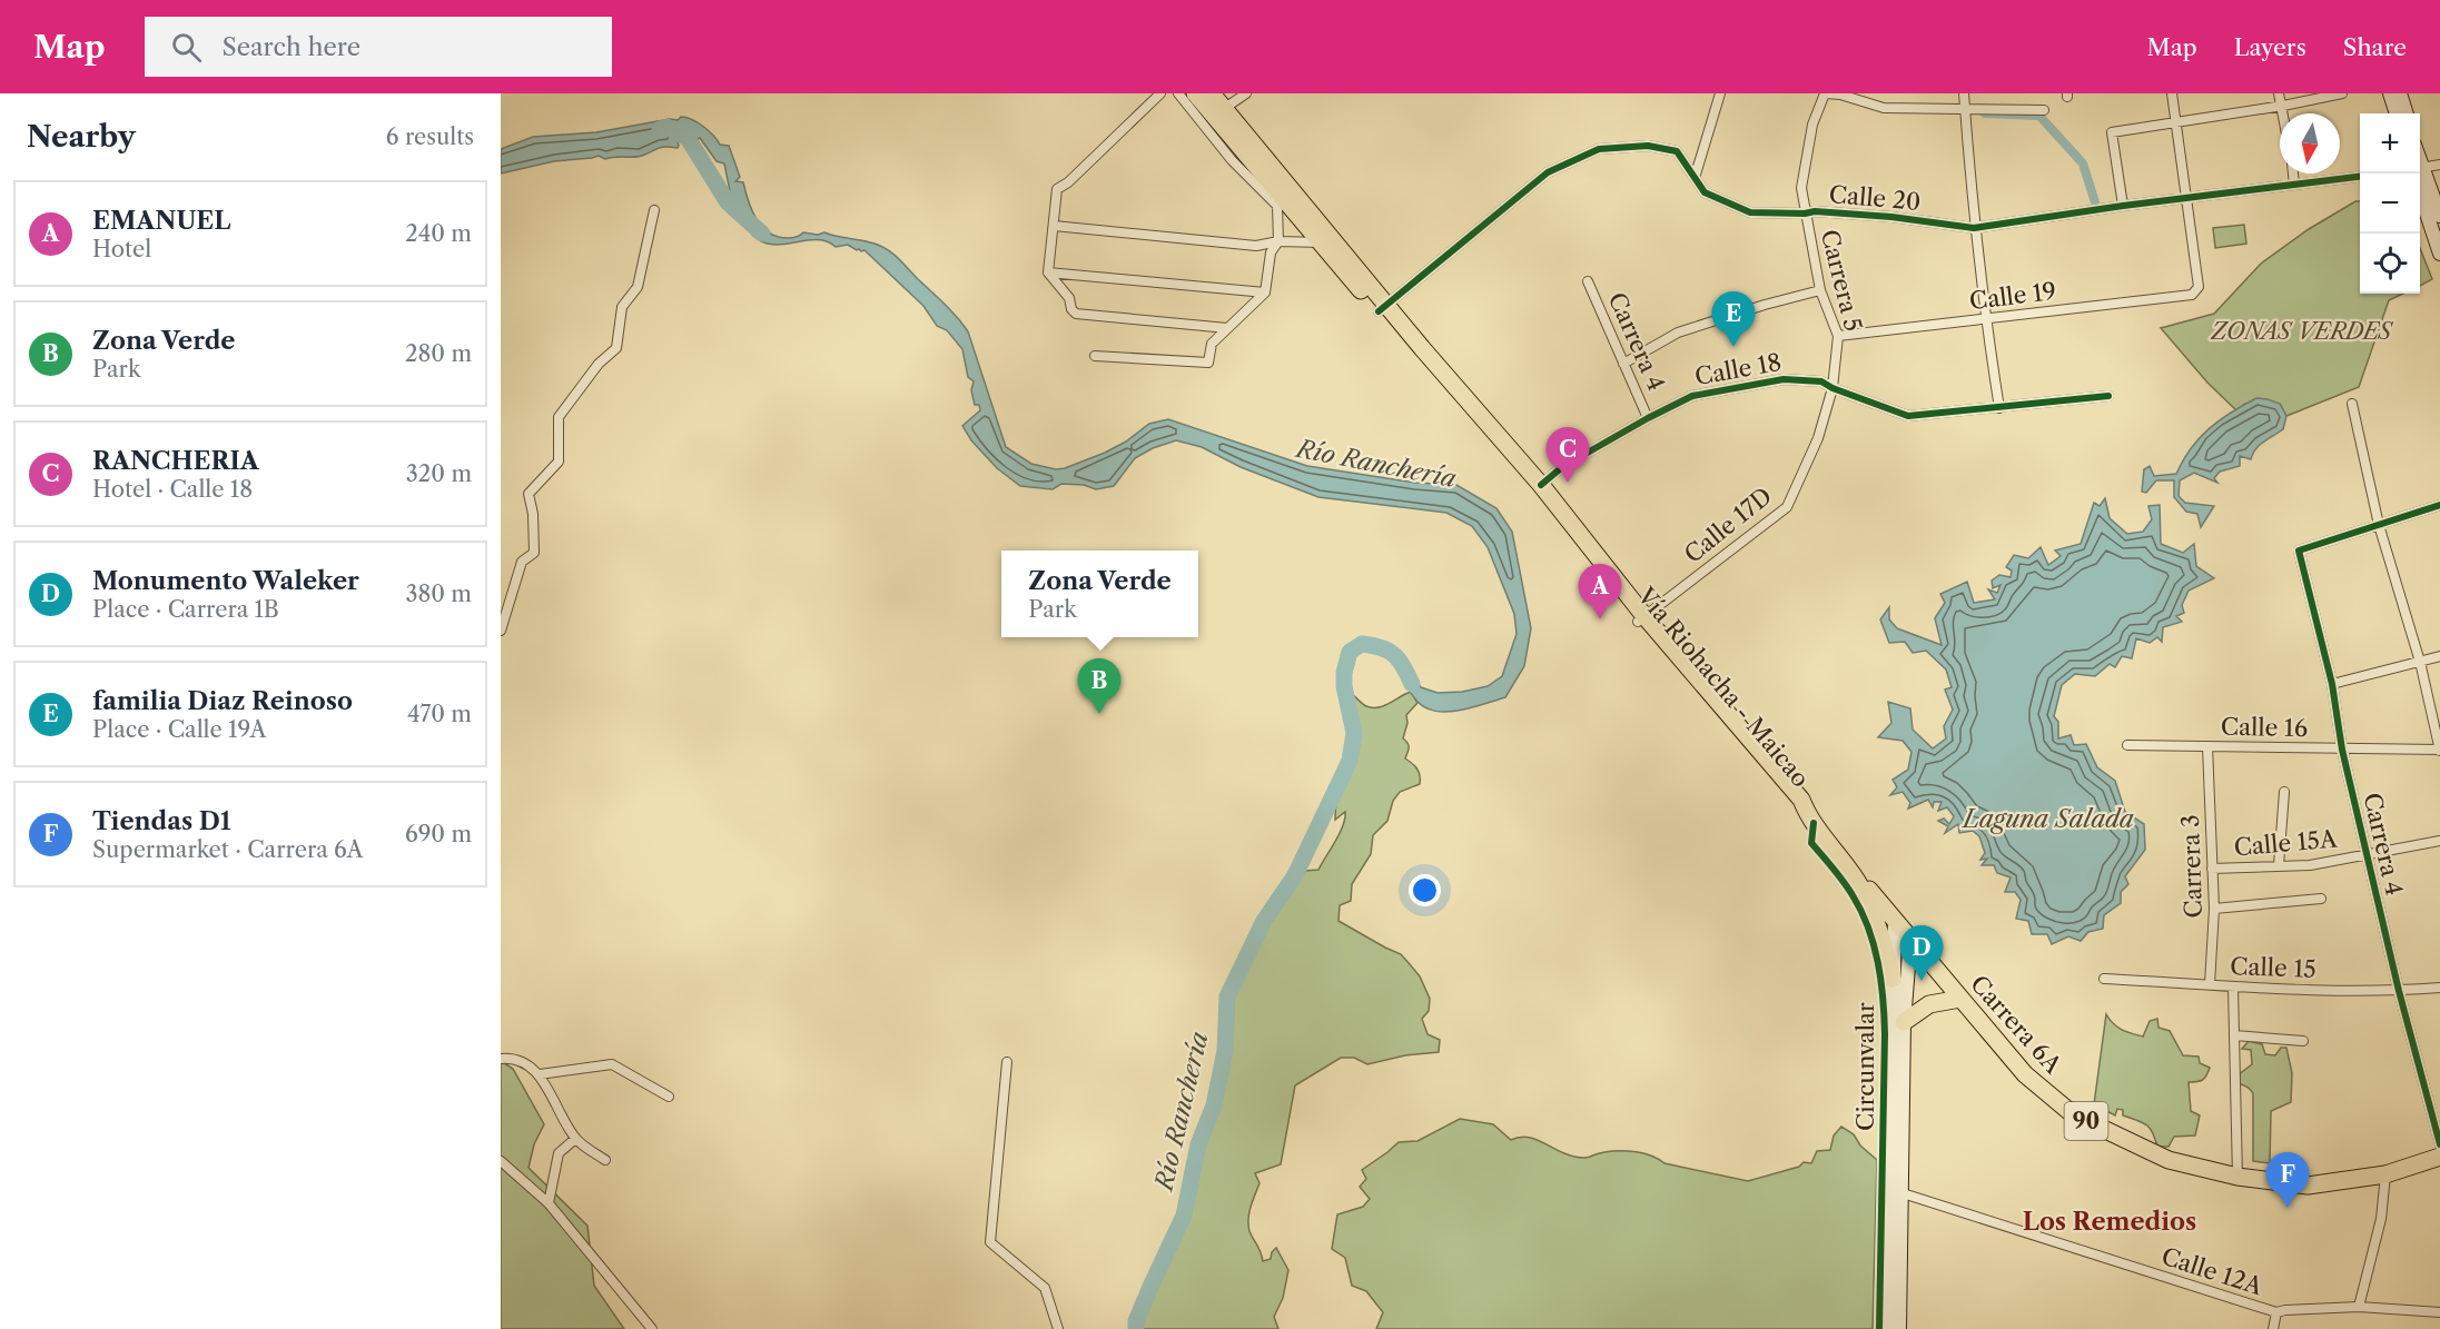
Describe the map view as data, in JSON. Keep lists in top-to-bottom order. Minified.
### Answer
{"streets":{"highway":["Vía Riohacha - Maicao","Carrera 6A","90"],"street":["Calle 20","Carrera 5","Calle 19","Carrera 4","Calle 18","Calle 17D","Calle 16","Calle 15A","Carrera 3","Calle 15","Calle 12A"],"cycle path":["Circunvalar"]},"crossings":[["Calle 20","Carrera 5"],["Calle 20","Calle 19"],["Calle 20","Vía Riohacha - Maicao"],["Carrera 5","Calle 19"],["Carrera 5","Calle 18"],["Carrera 5","Calle 17D"],["Carrera 4","Calle 18"],["Carrera 4","Calle 16"],["Carrera 4","Calle 15A"],["Carrera 4","Calle 15"],["Calle 18","Vía Riohacha - Maicao"],["Calle 17D","Vía Riohacha - Maicao"],["Vía Riohacha - Maicao","Carrera 6A"],["Calle 16","Carrera 3"],["Calle 15A","Carrera 3"],["Carrera 3","Calle 15"]],"districts":["Los Remedios"],"water":["Río Ranchería","Laguna Salada"],"parks":["ZONAS VERDES"],"north":"bottom","page":{"header":"Map","search":"Search here","nav":["Map","Layers","Share"],"heading":["Nearby","6 results"],"map_buttons":["+","−"],"list":[{"mark":"A","name":"EMANUEL","note":"Hotel","value":"240 m"},{"mark":"B","name":"Zona Verde","note":"Park","value":"280 m"},{"mark":"C","name":"RANCHERIA","note":"Hotel · Calle 18","value":"320 m"},{"mark":"D","name":"Monumento Waleker","note":"Place · Carrera 1B","value":"380 m"},{"mark":"E","name":"familia Diaz Reinoso","note":"Place · Calle 19A","value":"470 m"},{"mark":"F","name":"Tiendas D1","note":"Supermarket · Carrera 6A","value":"690 m"}],"pins":["E","C","A","B","D","F"],"popup":["Zona Verde","Park"]}}
